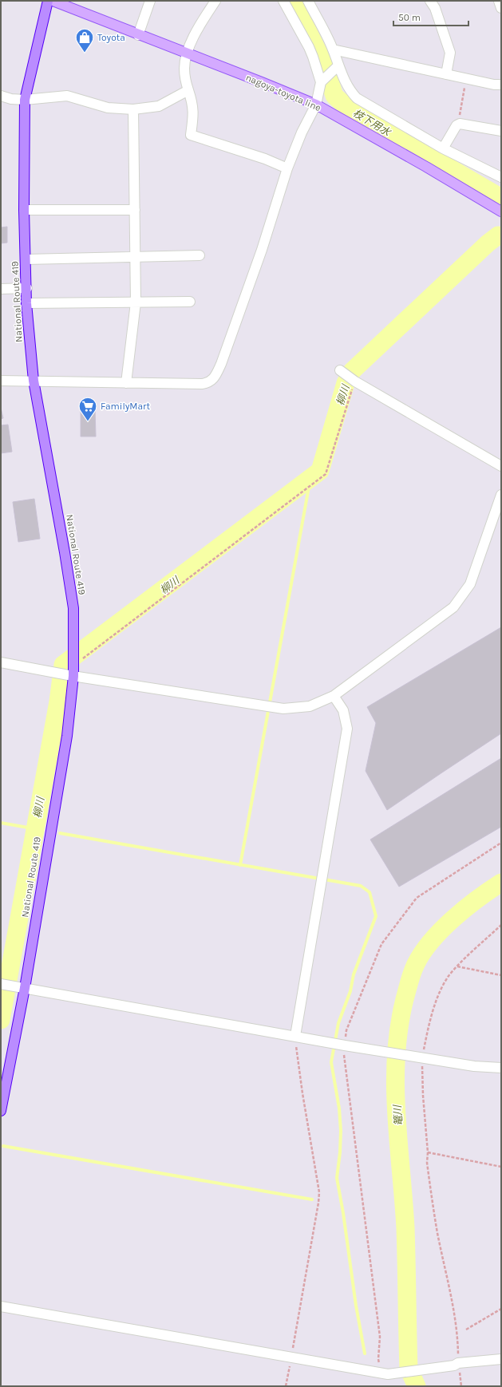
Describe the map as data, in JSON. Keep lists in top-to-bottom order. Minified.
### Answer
{"streets":{"highway":["National Route 419"],"main road":["nagoya-toyota line"]},"water":["枝下用水","柳川","篭川"],"places":{"shop":["Toyota"],"supermarket":["FamilyMart"]},"scale_bar":"50 m"}
